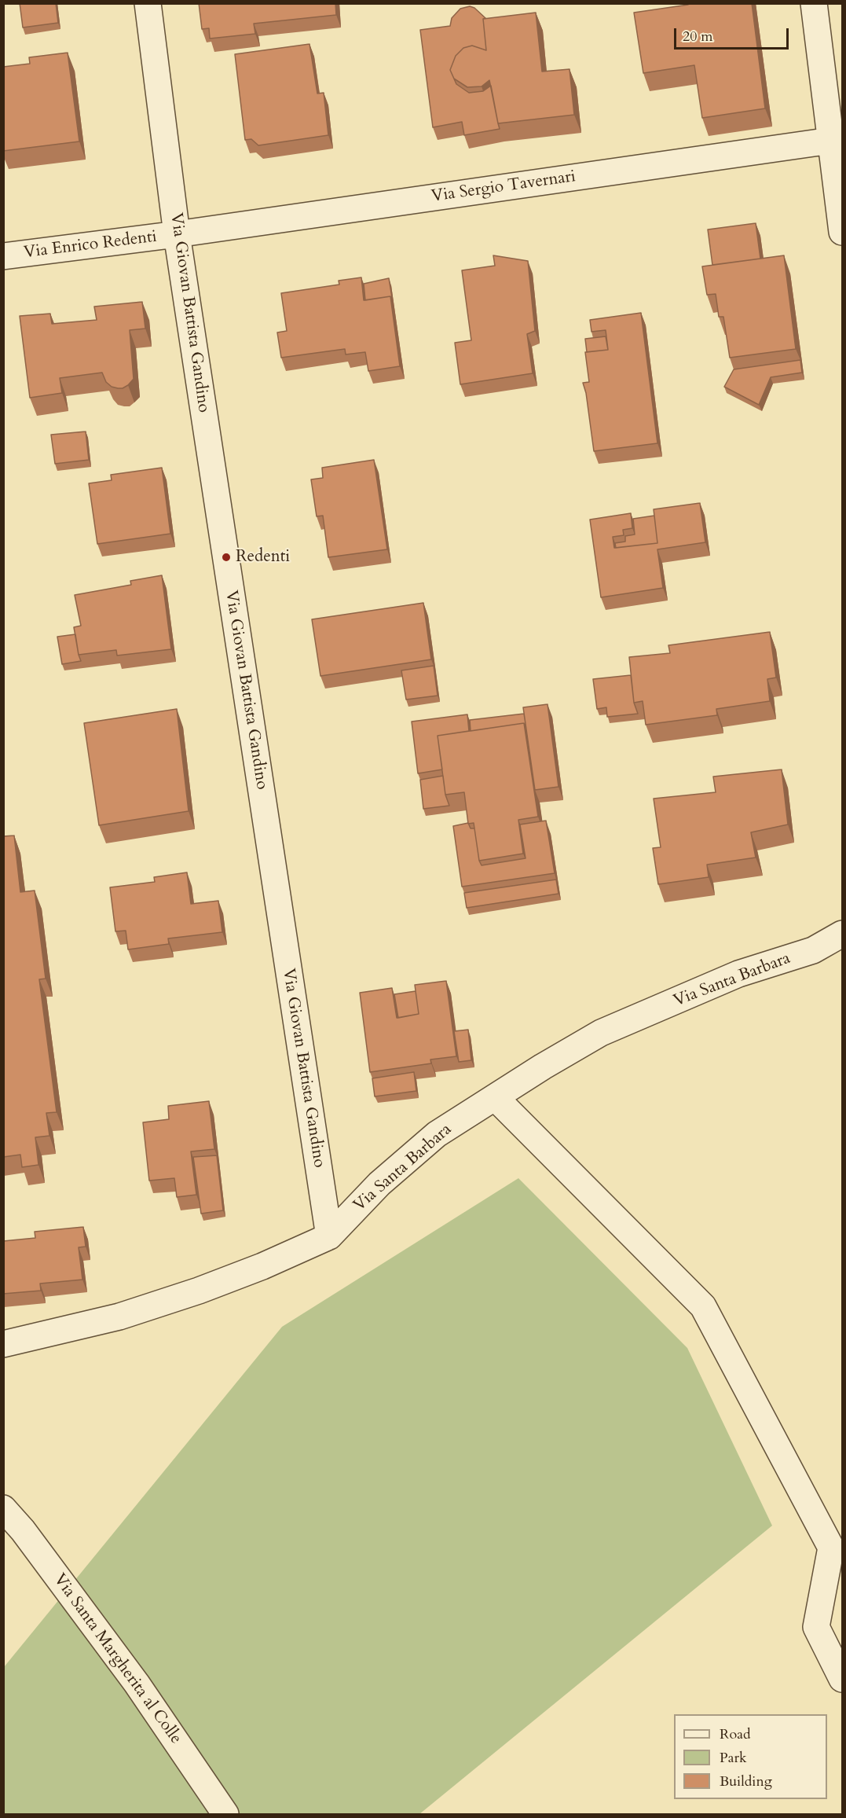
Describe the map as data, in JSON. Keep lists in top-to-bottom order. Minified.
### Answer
{"streets":{"street":["Via Sergio Tavernari","Via Enrico Redenti","Via Giovan Battista Gandino","Via Santa Barbara","Via Santa Margherita al Colle"]},"crossings":[["Via Sergio Tavernari","Via Enrico Redenti"],["Via Sergio Tavernari","Via Giovan Battista Gandino"],["Via Enrico Redenti","Via Giovan Battista Gandino"],["Via Giovan Battista Gandino","Via Santa Barbara"]],"places":["Redenti"],"legend":["Road","Park","Building"],"scale_bar":"20 m"}
